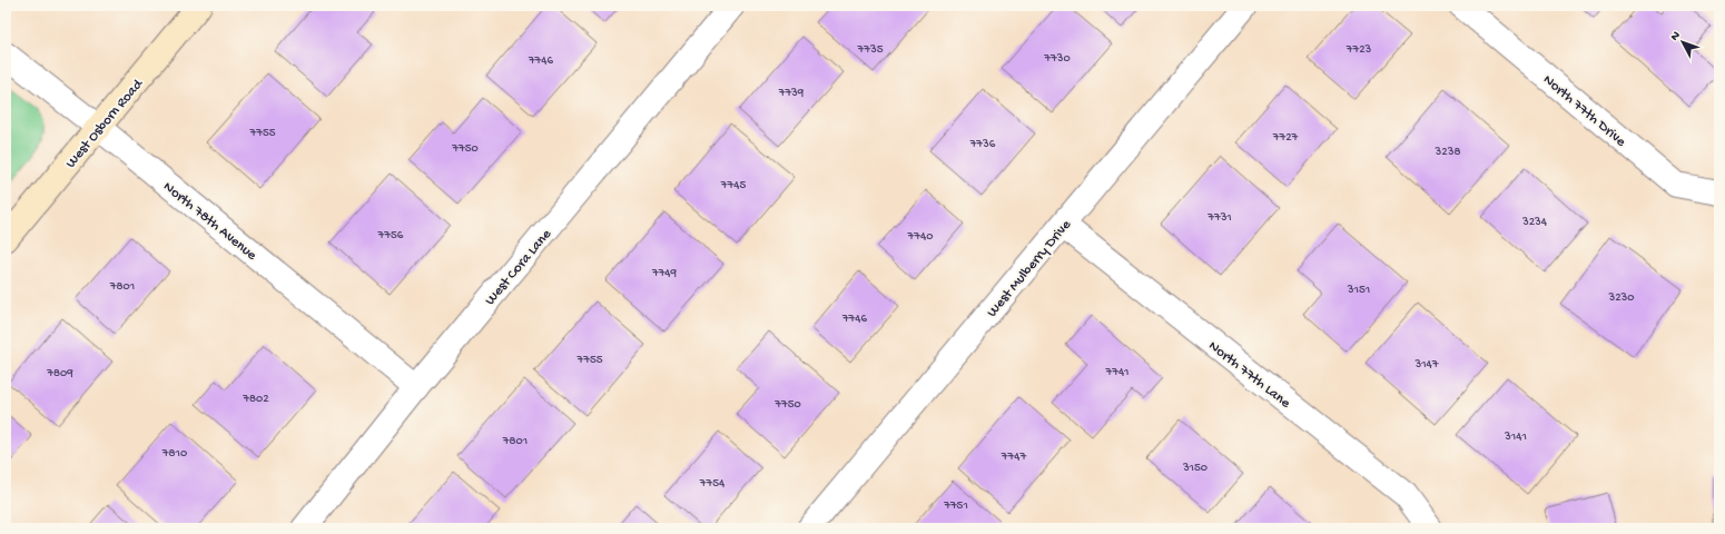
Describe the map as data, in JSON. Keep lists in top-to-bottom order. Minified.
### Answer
{"streets":{"street":["North 77th Drive","West Osborn Road","North 78th Avenue","West Cora Lane","West Mulberry Drive","North 77th Lane"]},"crossings":[["West Osborn Road","North 78th Avenue"],["North 78th Avenue","West Cora Lane"],["West Mulberry Drive","North 77th Lane"]],"house_numbers":["7735","7723","7730","7746","7739","7755","7727","7736","7750","3238","7745","7731","3234","7756","7740","7749","7801","3151","3230","7746","7755","3147","7741","7809","7802","7750","3141","7801","7810","7747","3150","7754","7751"],"north":"top left"}
